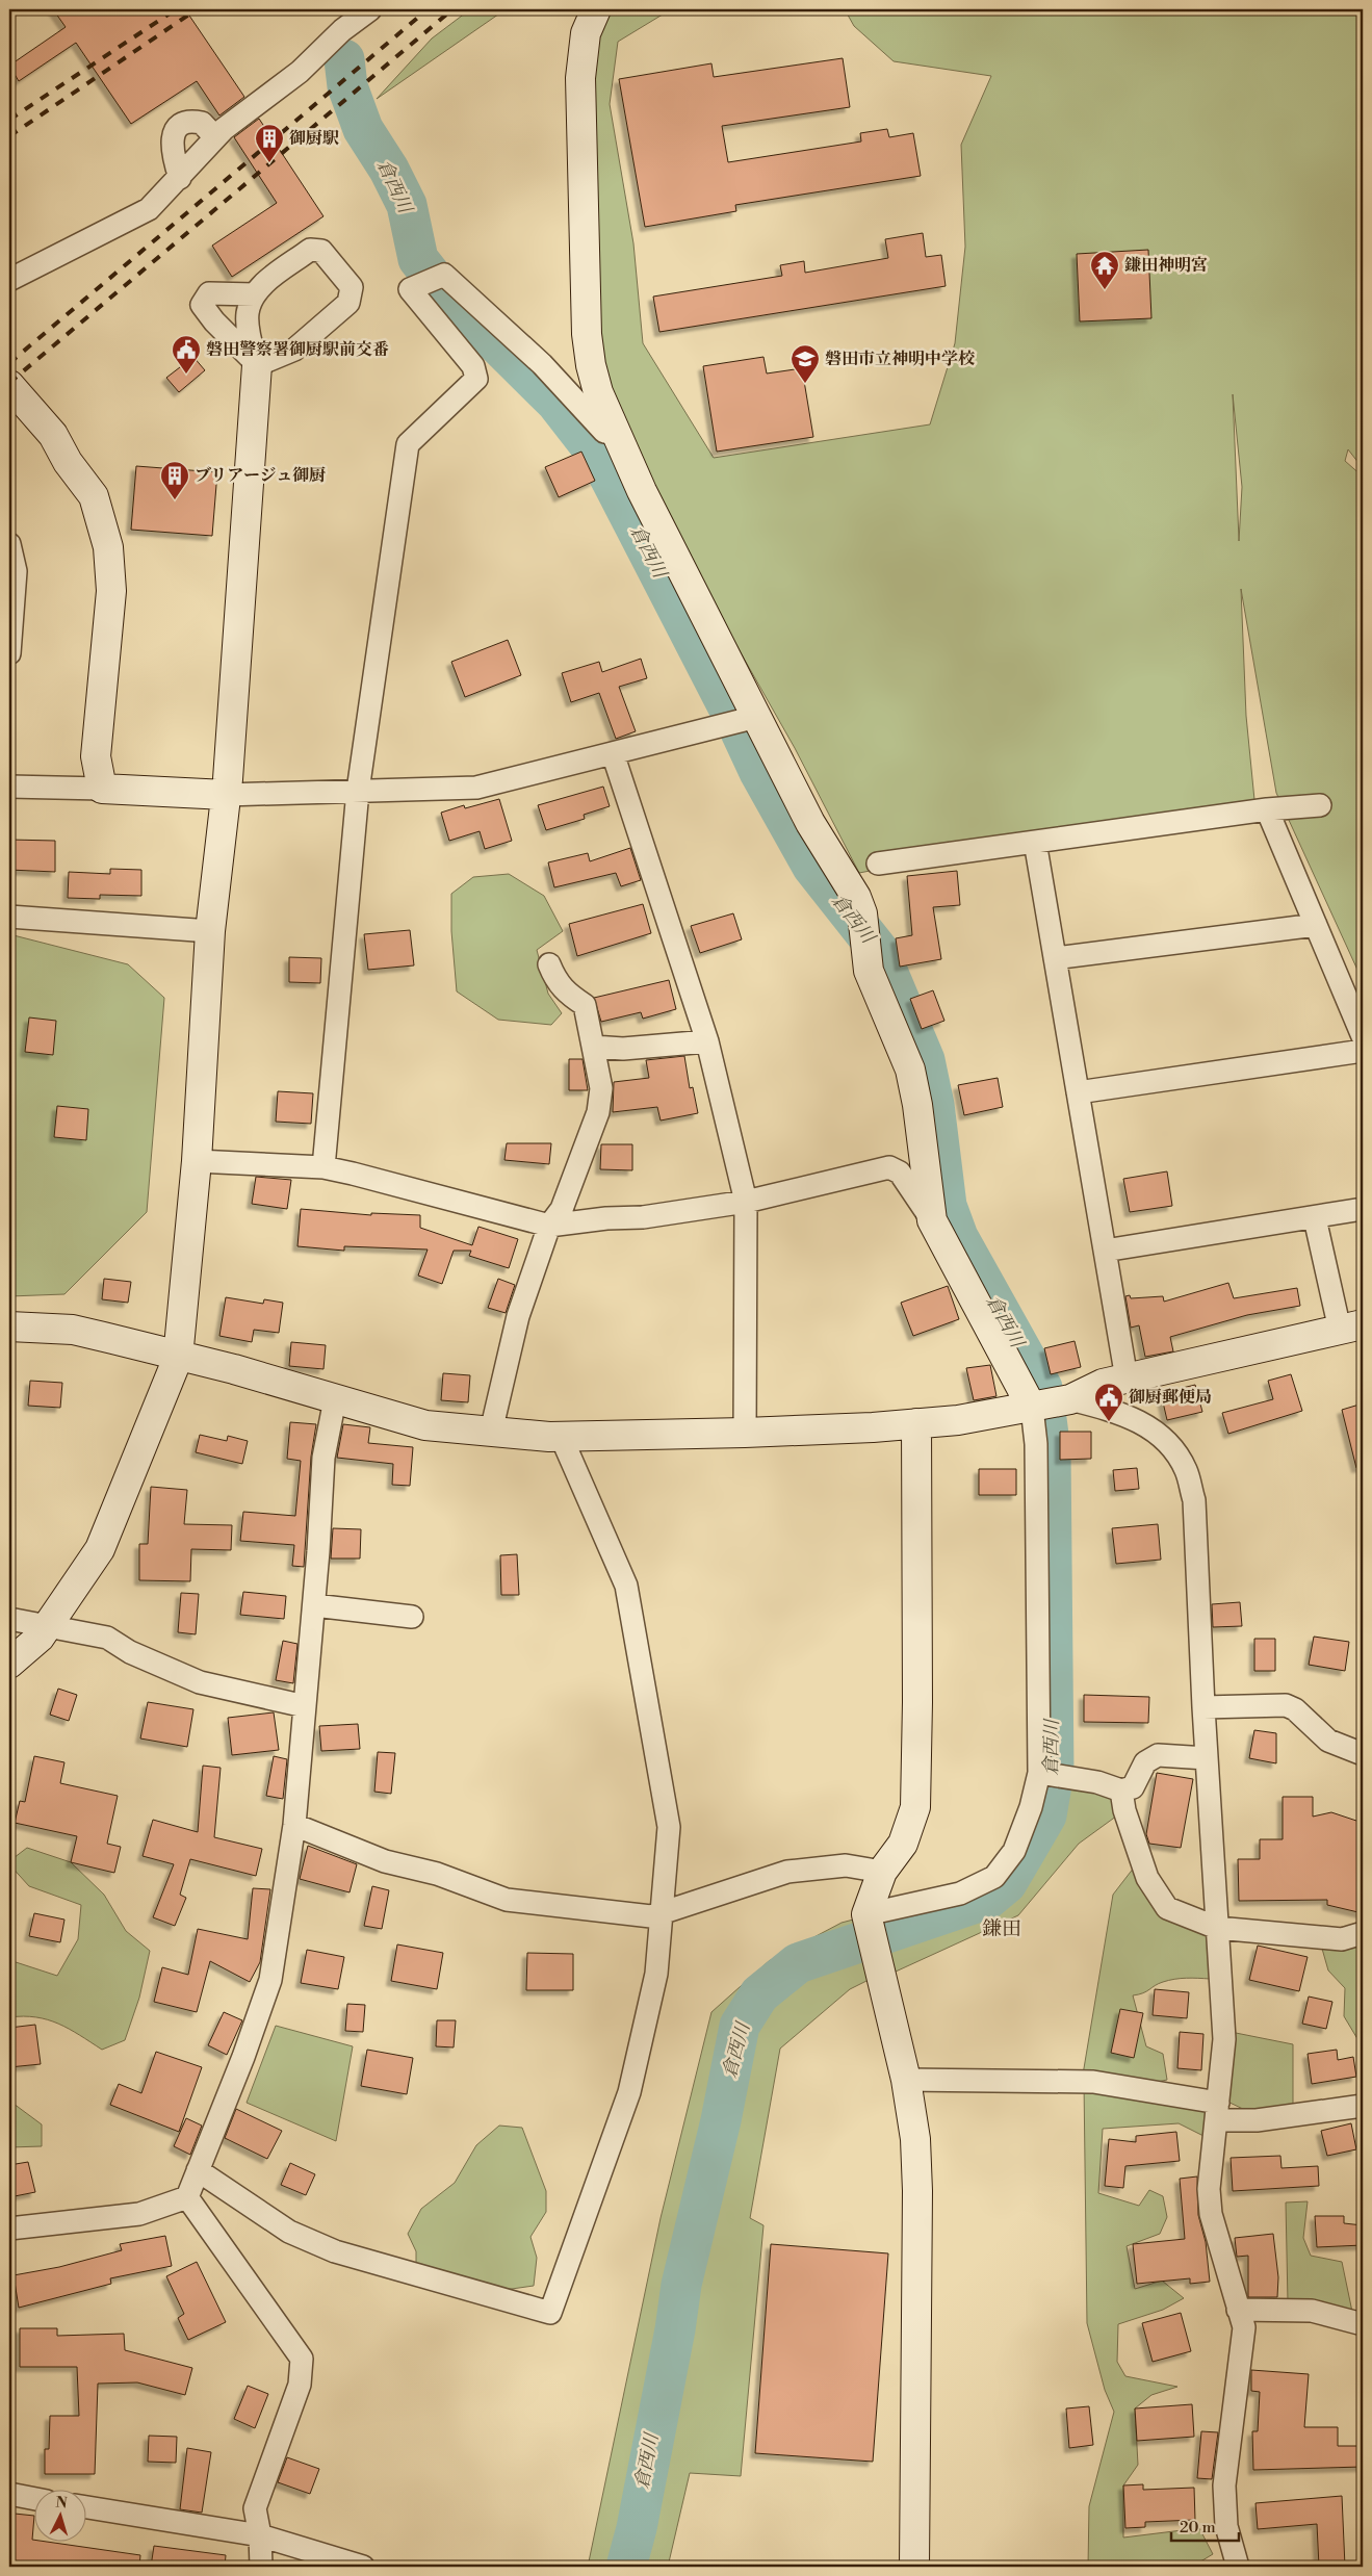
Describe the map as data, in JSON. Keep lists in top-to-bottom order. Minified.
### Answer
{"districts":["鎌田"],"water":["倉西川"],"places":{"building":["御厨駅","ブリアージュ御厨"],"temple":["鎌田神明宮"],"public building":["磐田警察署御厨駅前交番","御厨郵便局"],"school or university":["磐田市立神明中学校"]},"scale_bar":"20 m","north":"top"}
